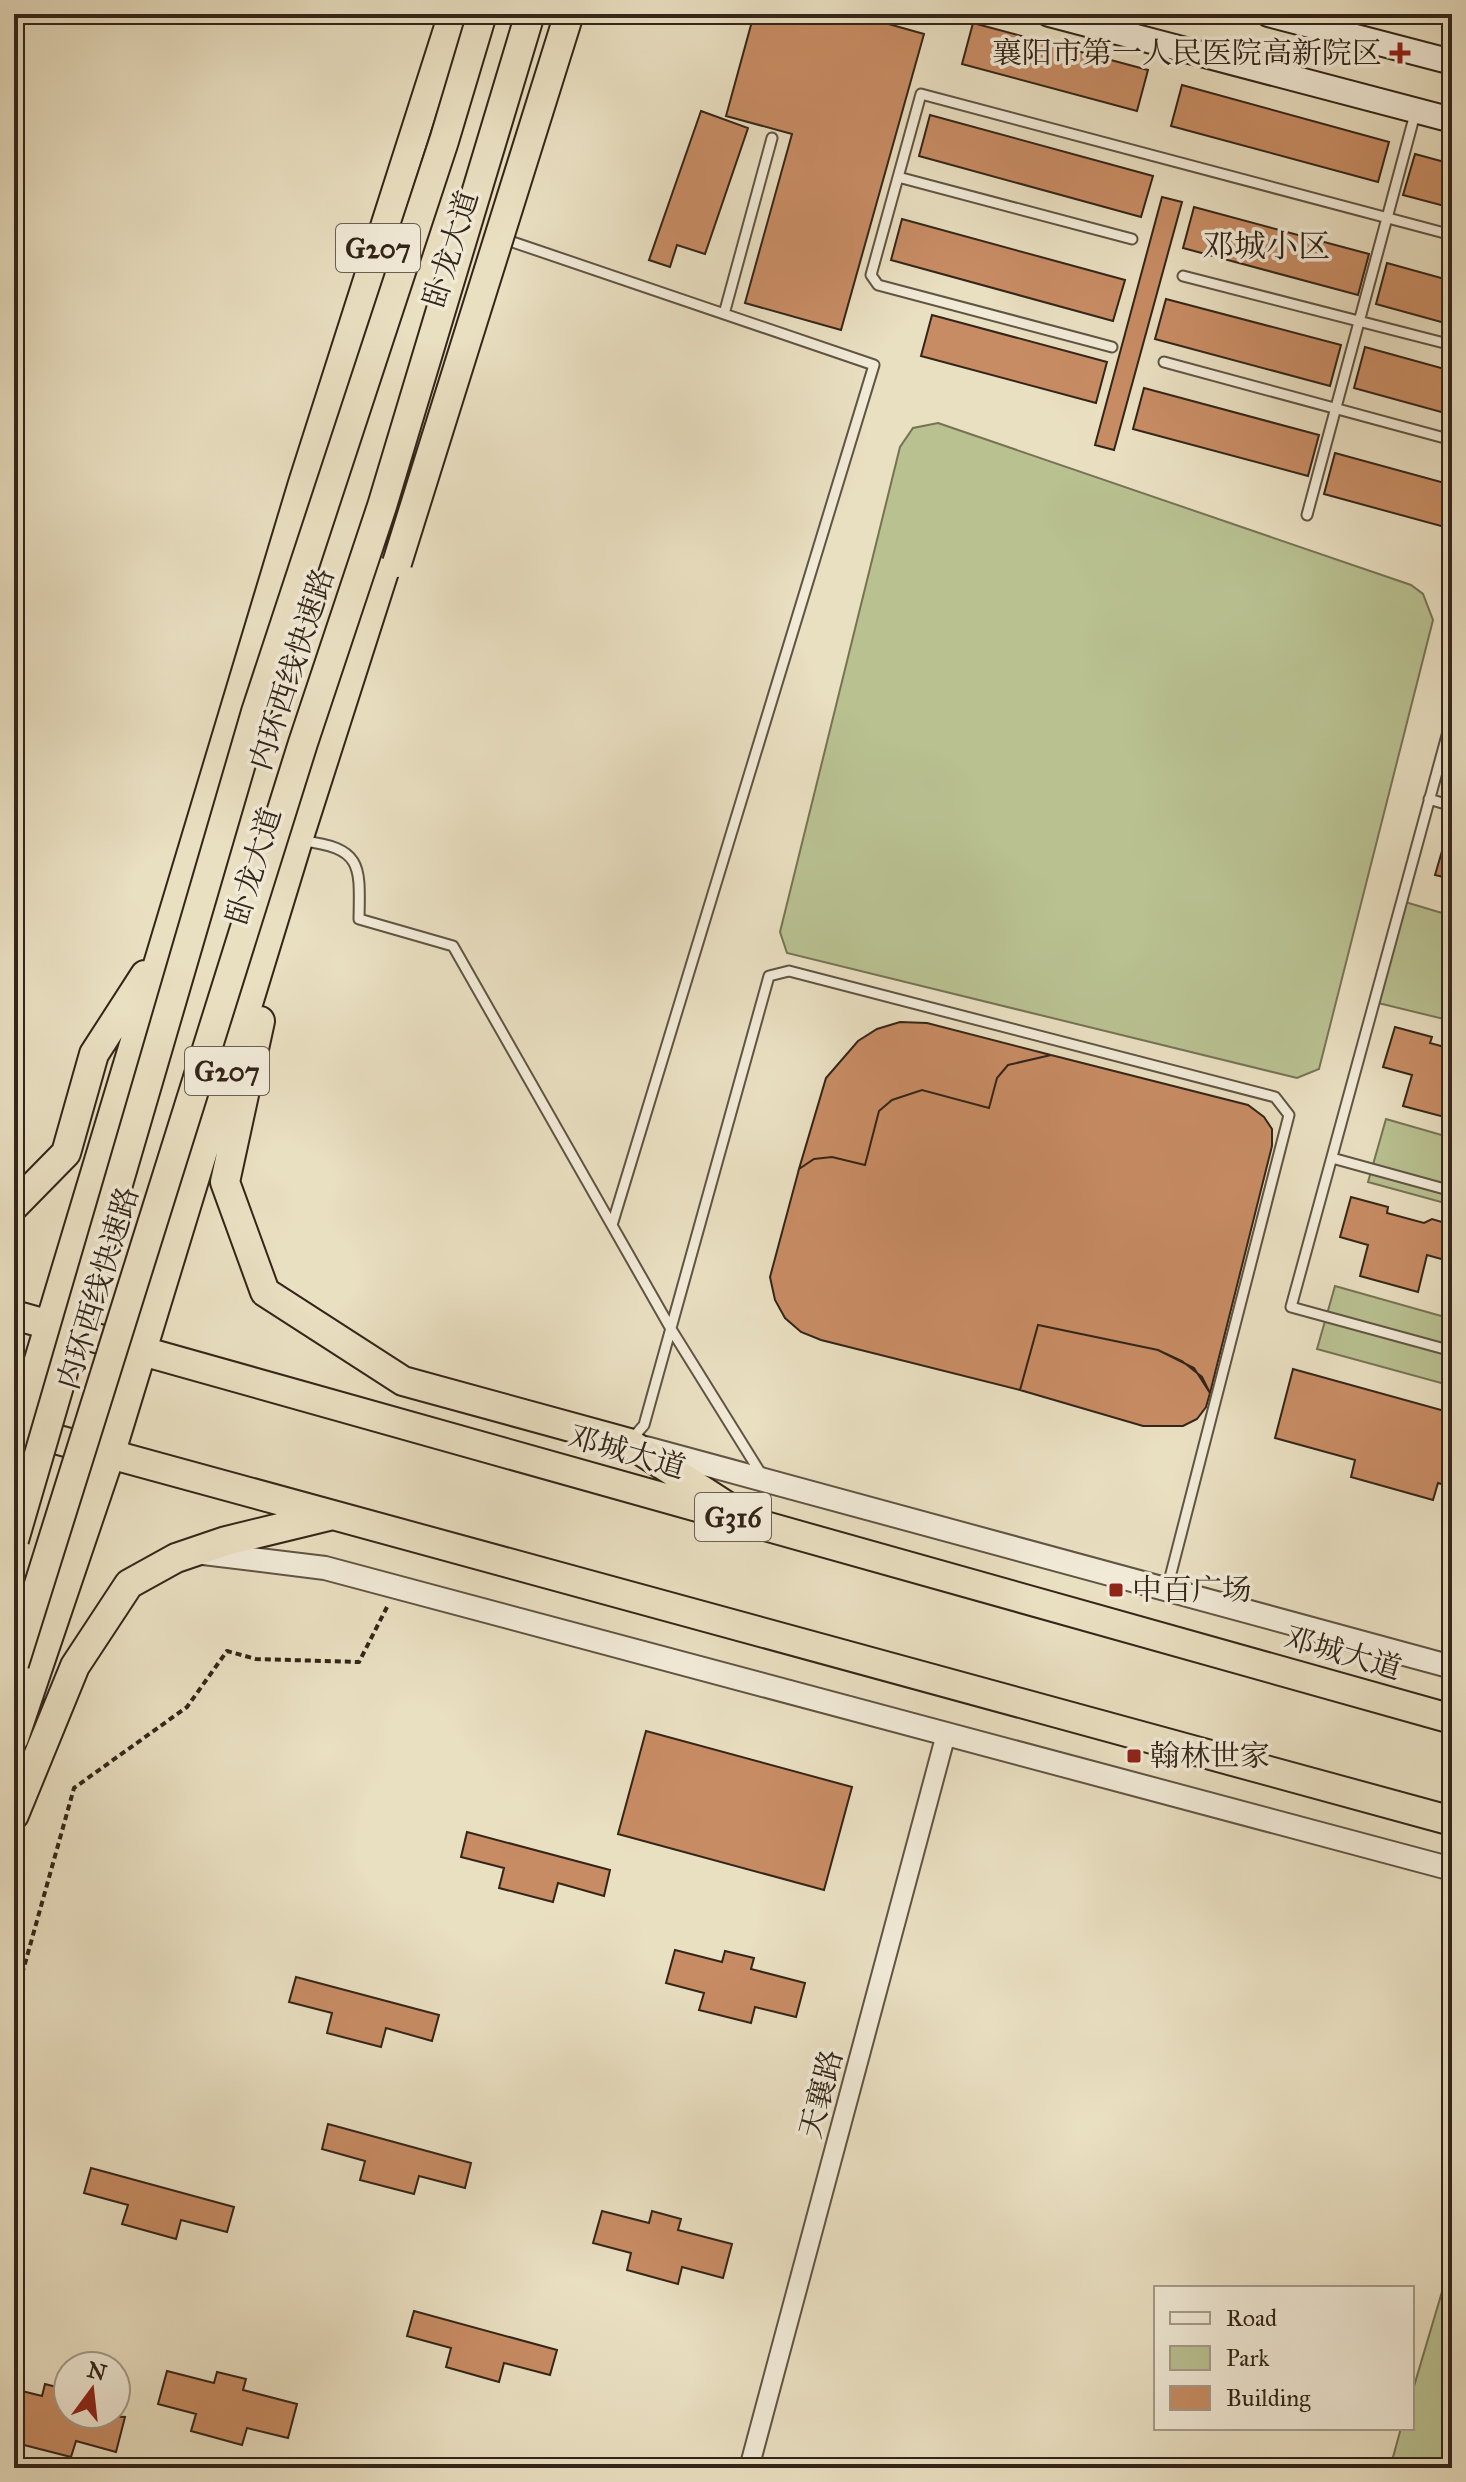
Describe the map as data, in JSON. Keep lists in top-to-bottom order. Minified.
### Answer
{"streets":{"highway":["G207","卧龙大道","内环西线快速路","邓城大道","G316"],"street":["天襄路"]},"crossings":[["G207","邓城大道"],["卧龙大道","邓城大道"]],"districts":["邓城小区"],"places":{"health":["襄阳市第一人民医院高新院区"],"transit":["中百广场","翰林世家"]},"legend":["Road","Park","Building"],"north":"top"}
